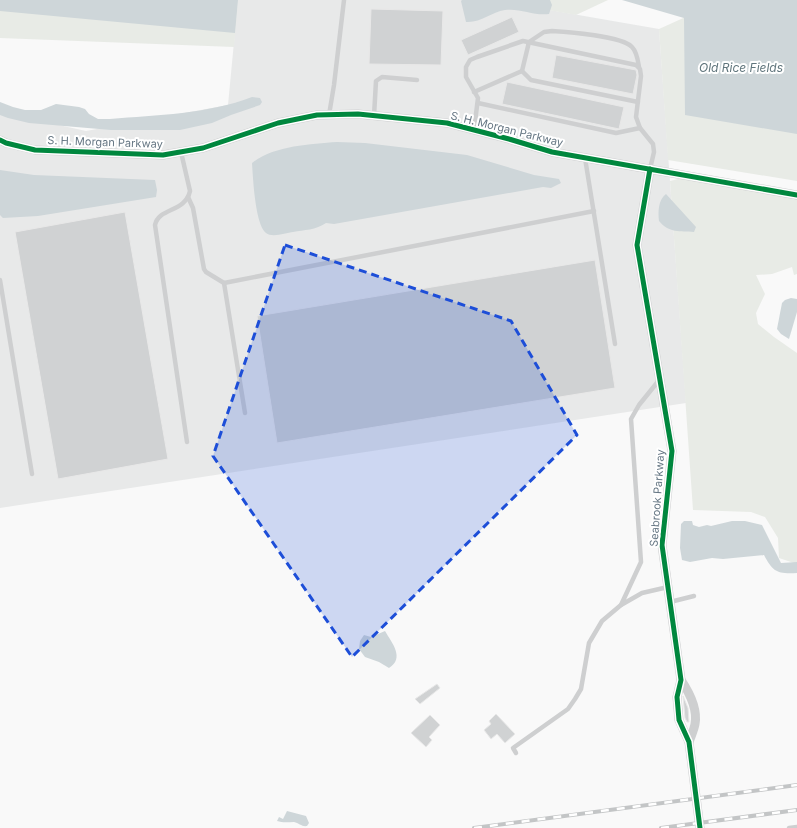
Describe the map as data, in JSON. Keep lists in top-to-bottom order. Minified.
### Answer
{"streets":{"street":["S. H. Morgan Parkway","Seabrook Parkway"]},"crossings":[["S. H. Morgan Parkway","Seabrook Parkway"]],"water":["Old Rice Fields"]}
